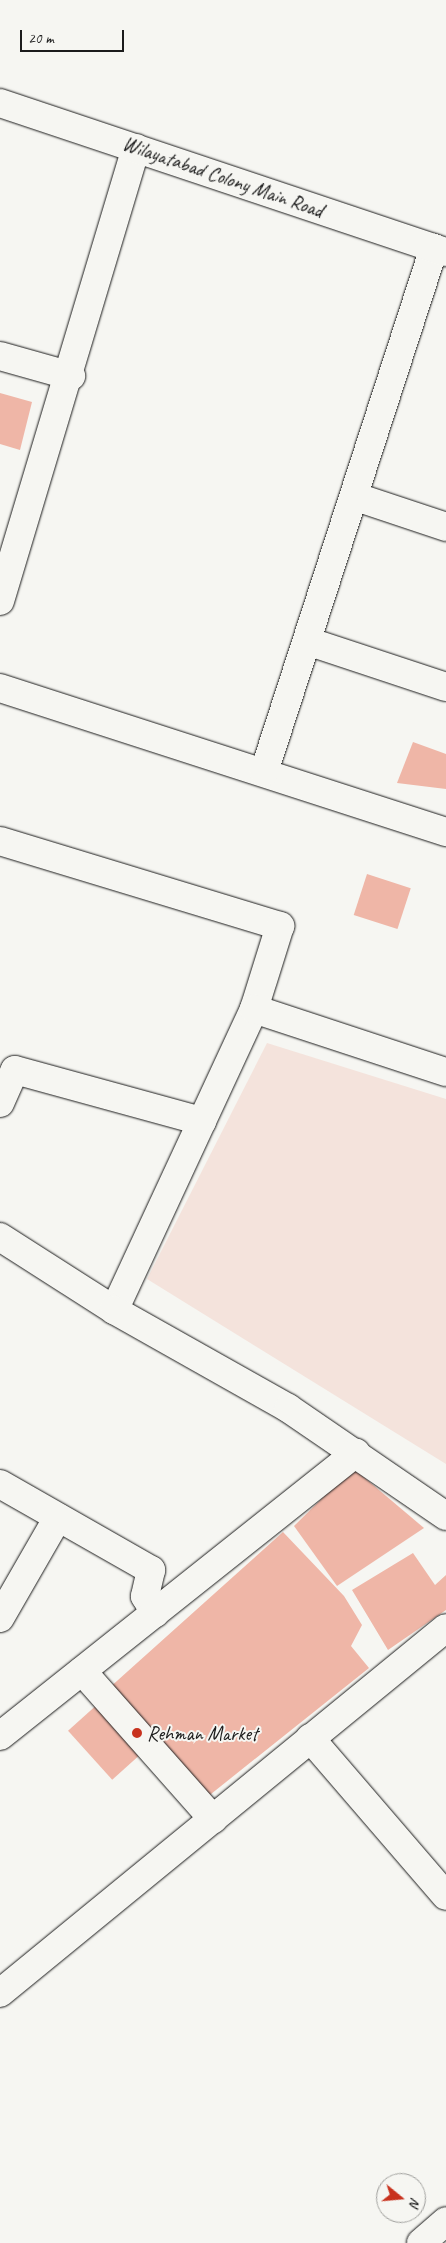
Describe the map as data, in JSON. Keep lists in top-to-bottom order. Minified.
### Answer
{"streets":{"street":["Wilayatabad Colony Main Road"]},"places":["Rehman Market"],"scale_bar":"20 m","north":"right"}
